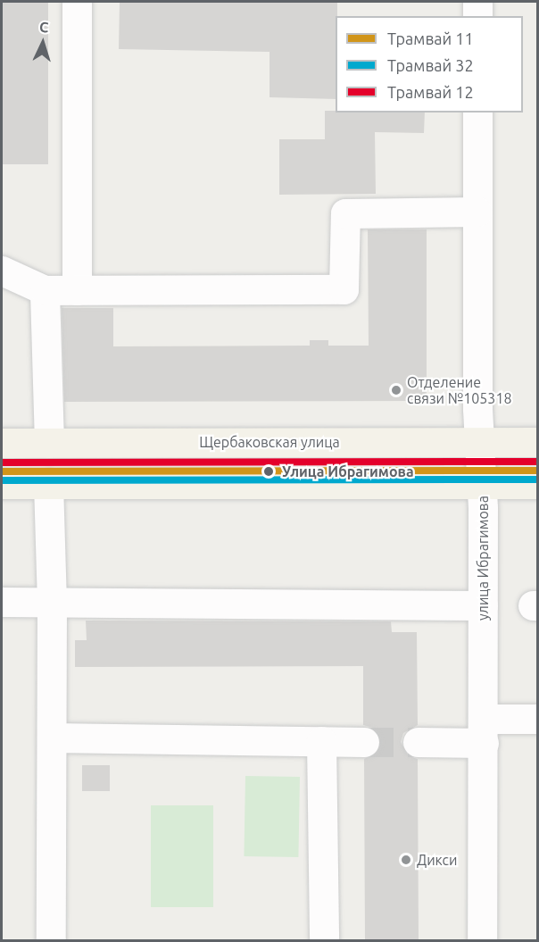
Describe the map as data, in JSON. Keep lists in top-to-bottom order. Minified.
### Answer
{"streets":{"main road":["Щербаковская улица"],"street":["улица Ибрагимова"]},"crossings":[["Щербаковская улица","улица Ибрагимова"]],"places":["Отделение связи №105318","Улица Ибрагимова","Дикси"],"lines":["tram line 12","tram line 11","tram line 32"],"legend":["Трамвай 11","Трамвай 32","Трамвай 12"],"north":"top"}
